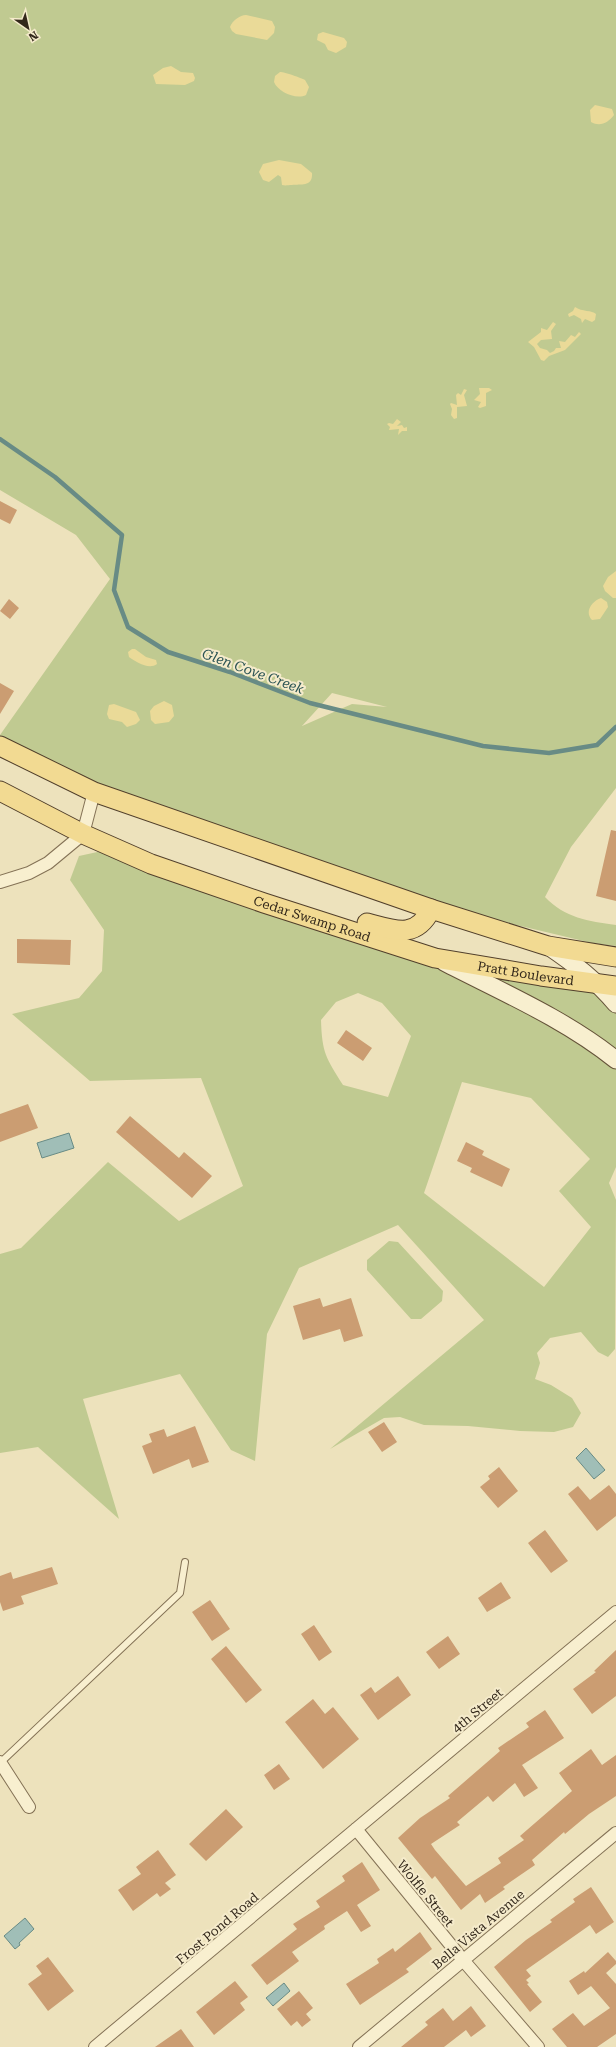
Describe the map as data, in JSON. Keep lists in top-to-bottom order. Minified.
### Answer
{"streets":{"main road":["Cedar Swamp Road","Pratt Boulevard"],"street":["4th Street","Wolfle Street","Frost Pond Road","Bella Vista Avenue"]},"crossings":[["Cedar Swamp Road","Pratt Boulevard"],["4th Street","Wolfle Street"],["4th Street","Frost Pond Road"],["Wolfle Street","Frost Pond Road"],["Wolfle Street","Bella Vista Avenue"]],"water":["Glen Cove Creek"],"north":"bottom right"}
